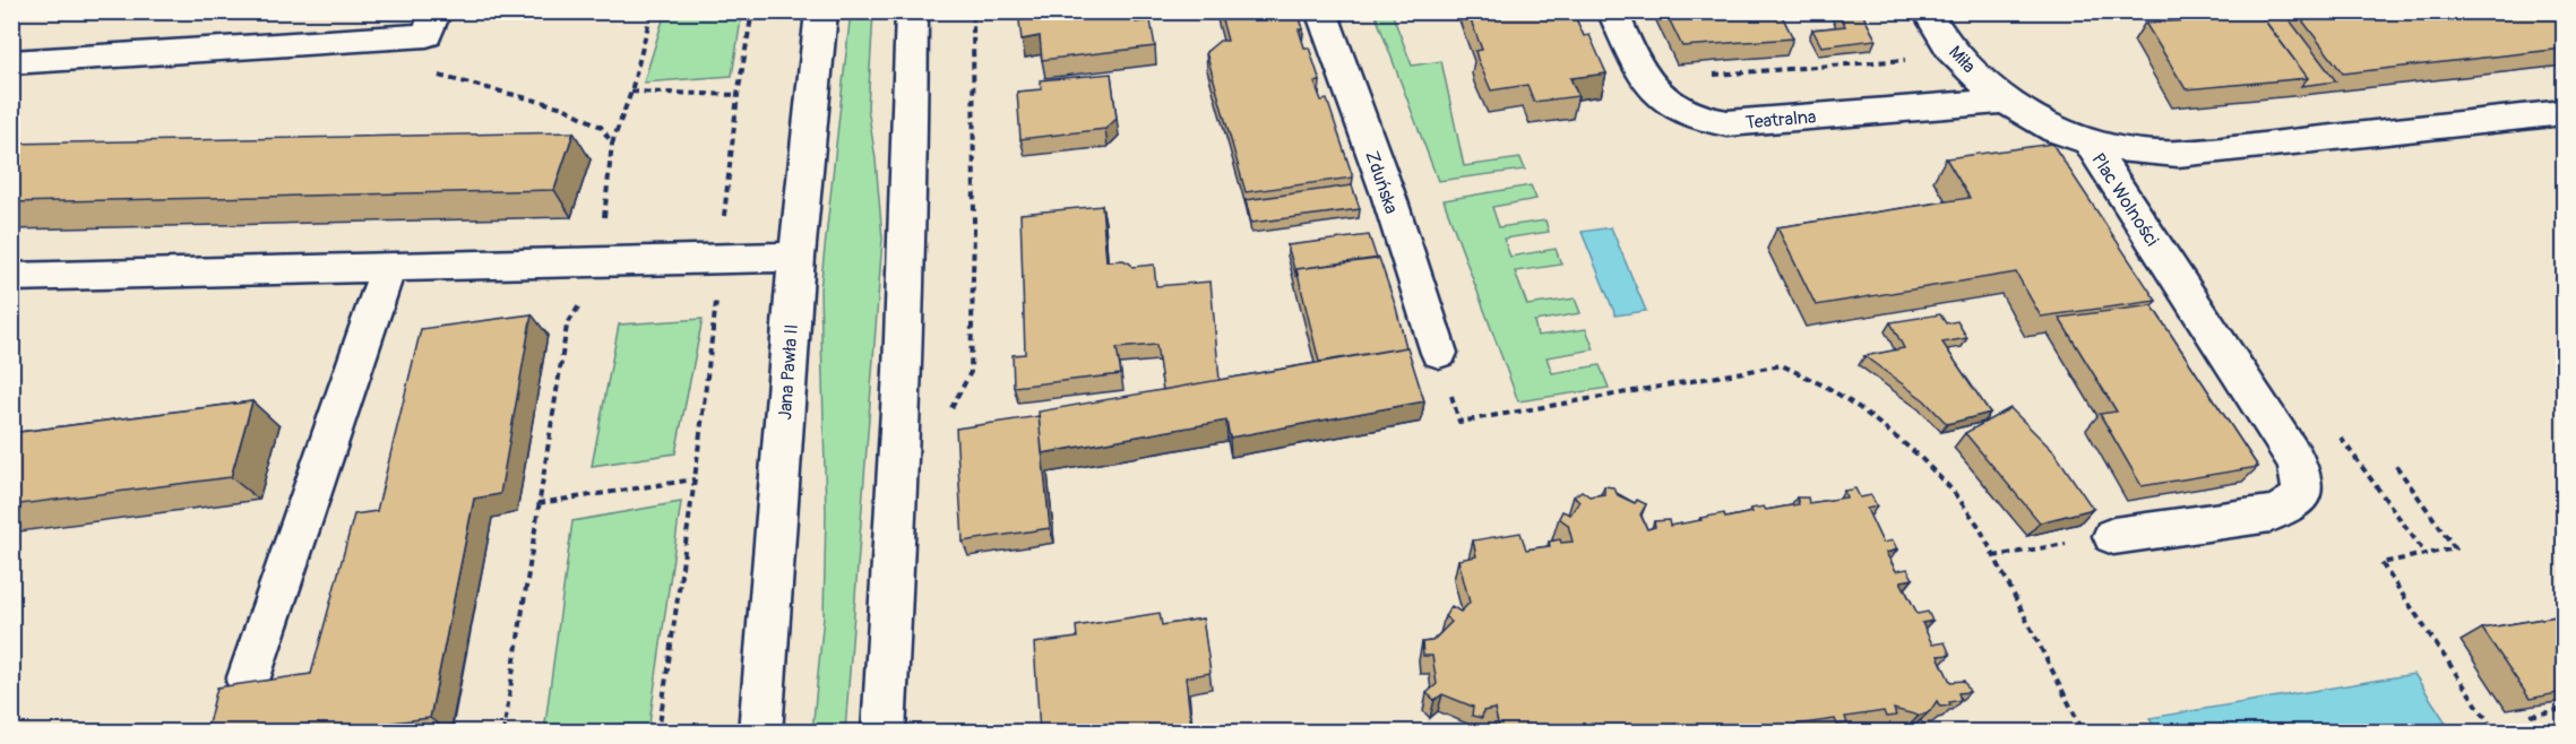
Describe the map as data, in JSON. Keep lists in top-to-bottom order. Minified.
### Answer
{"streets":{"street":["Miła","Teatralna","Zduńska","Plac Wolności","Jana Pawła II"]},"crossings":[["Miła","Teatralna"],["Miła","Plac Wolności"]]}
